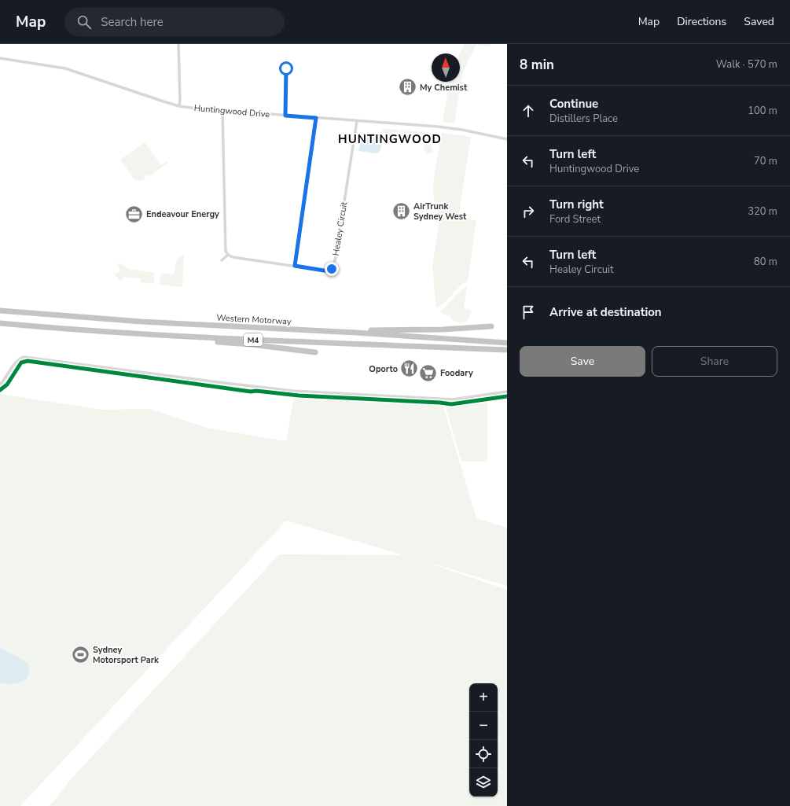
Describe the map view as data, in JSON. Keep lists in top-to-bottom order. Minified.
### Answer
{"streets":{"highway":["Western Motorway","M4"],"street":["Huntingwood Drive","Healey Circuit"]},"crossings":[["Huntingwood Drive","Healey Circuit"]],"districts":["HUNTINGWOOD"],"places":{"building":["My Chemist","AirTrunk Sydney West"],"office":["Endeavour Energy"],"restaurant":["Oporto"],"supermarket":["Foodary"],"sports":["Sydney Motorsport Park"]},"north":"top","page":{"header":"Map","search":"Search here","nav":["Map","Directions","Saved"],"heading":["8 min","Walk · 570 m"],"list":[["Continue","Distillers Place","100 m"],["Turn left","Huntingwood Drive","70 m"],["Turn right","Ford Street","320 m"],["Turn left","Healey Circuit","80 m"],"Arrive at destination"],"buttons":["Save","Share"],"map_buttons":["+","−"]}}
